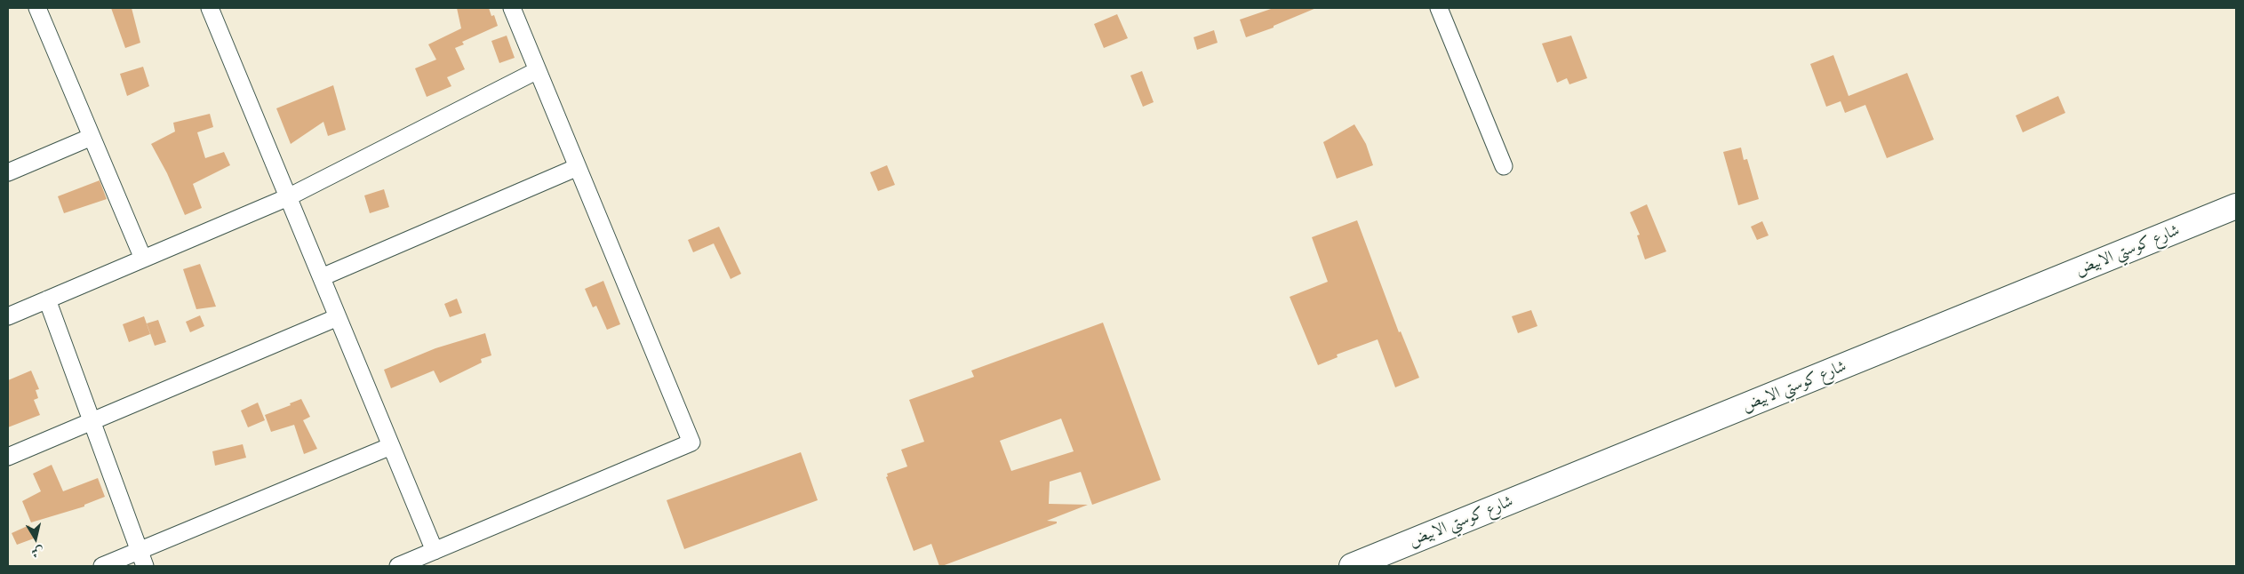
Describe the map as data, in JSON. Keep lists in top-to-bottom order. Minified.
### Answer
{"streets":{"highway":["شارع كوستي الابيض"]},"north":"bottom"}
